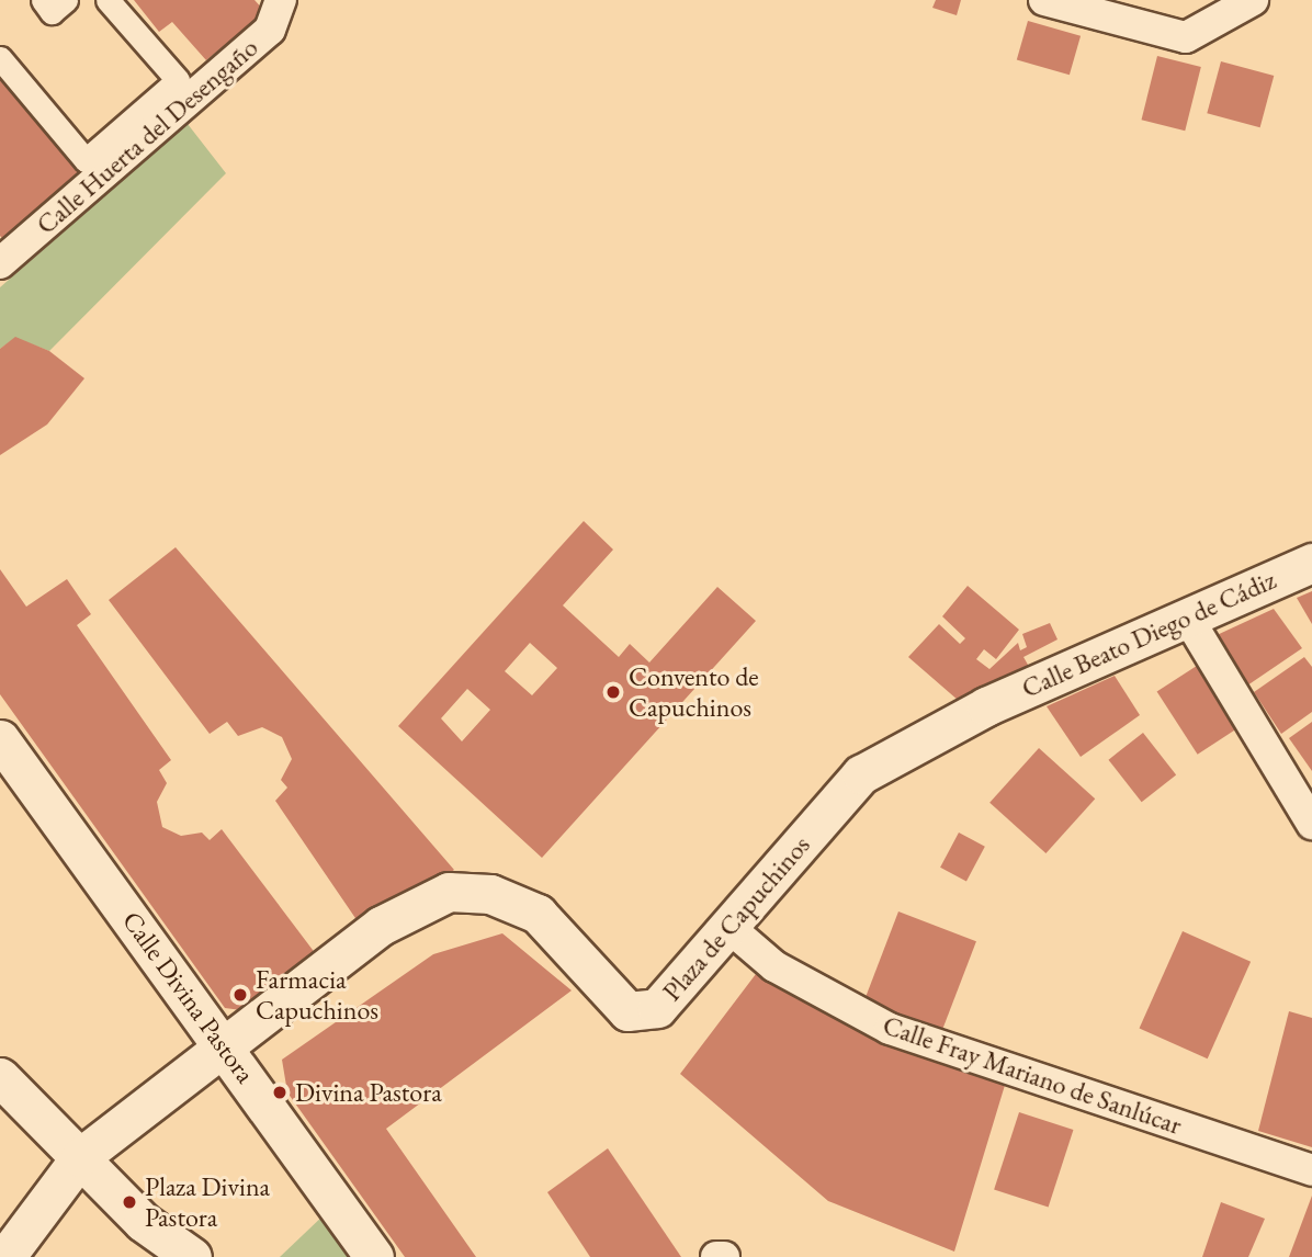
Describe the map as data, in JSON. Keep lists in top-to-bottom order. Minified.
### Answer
{"streets":{"street":["Calle Huerta del Desengaño","Calle Beato Diego de Cádiz","Plaza de Capuchinos","Calle Divina Pastora","Calle Fray Mariano de Sanlúcar"]},"crossings":[["Calle Beato Diego de Cádiz","Plaza de Capuchinos"],["Plaza de Capuchinos","Calle Divina Pastora"],["Plaza de Capuchinos","Calle Fray Mariano de Sanlúcar"]],"places":["Convento de Capuchinos","Farmacia Capuchinos","Divina Pastora","Plaza Divina Pastora"]}
